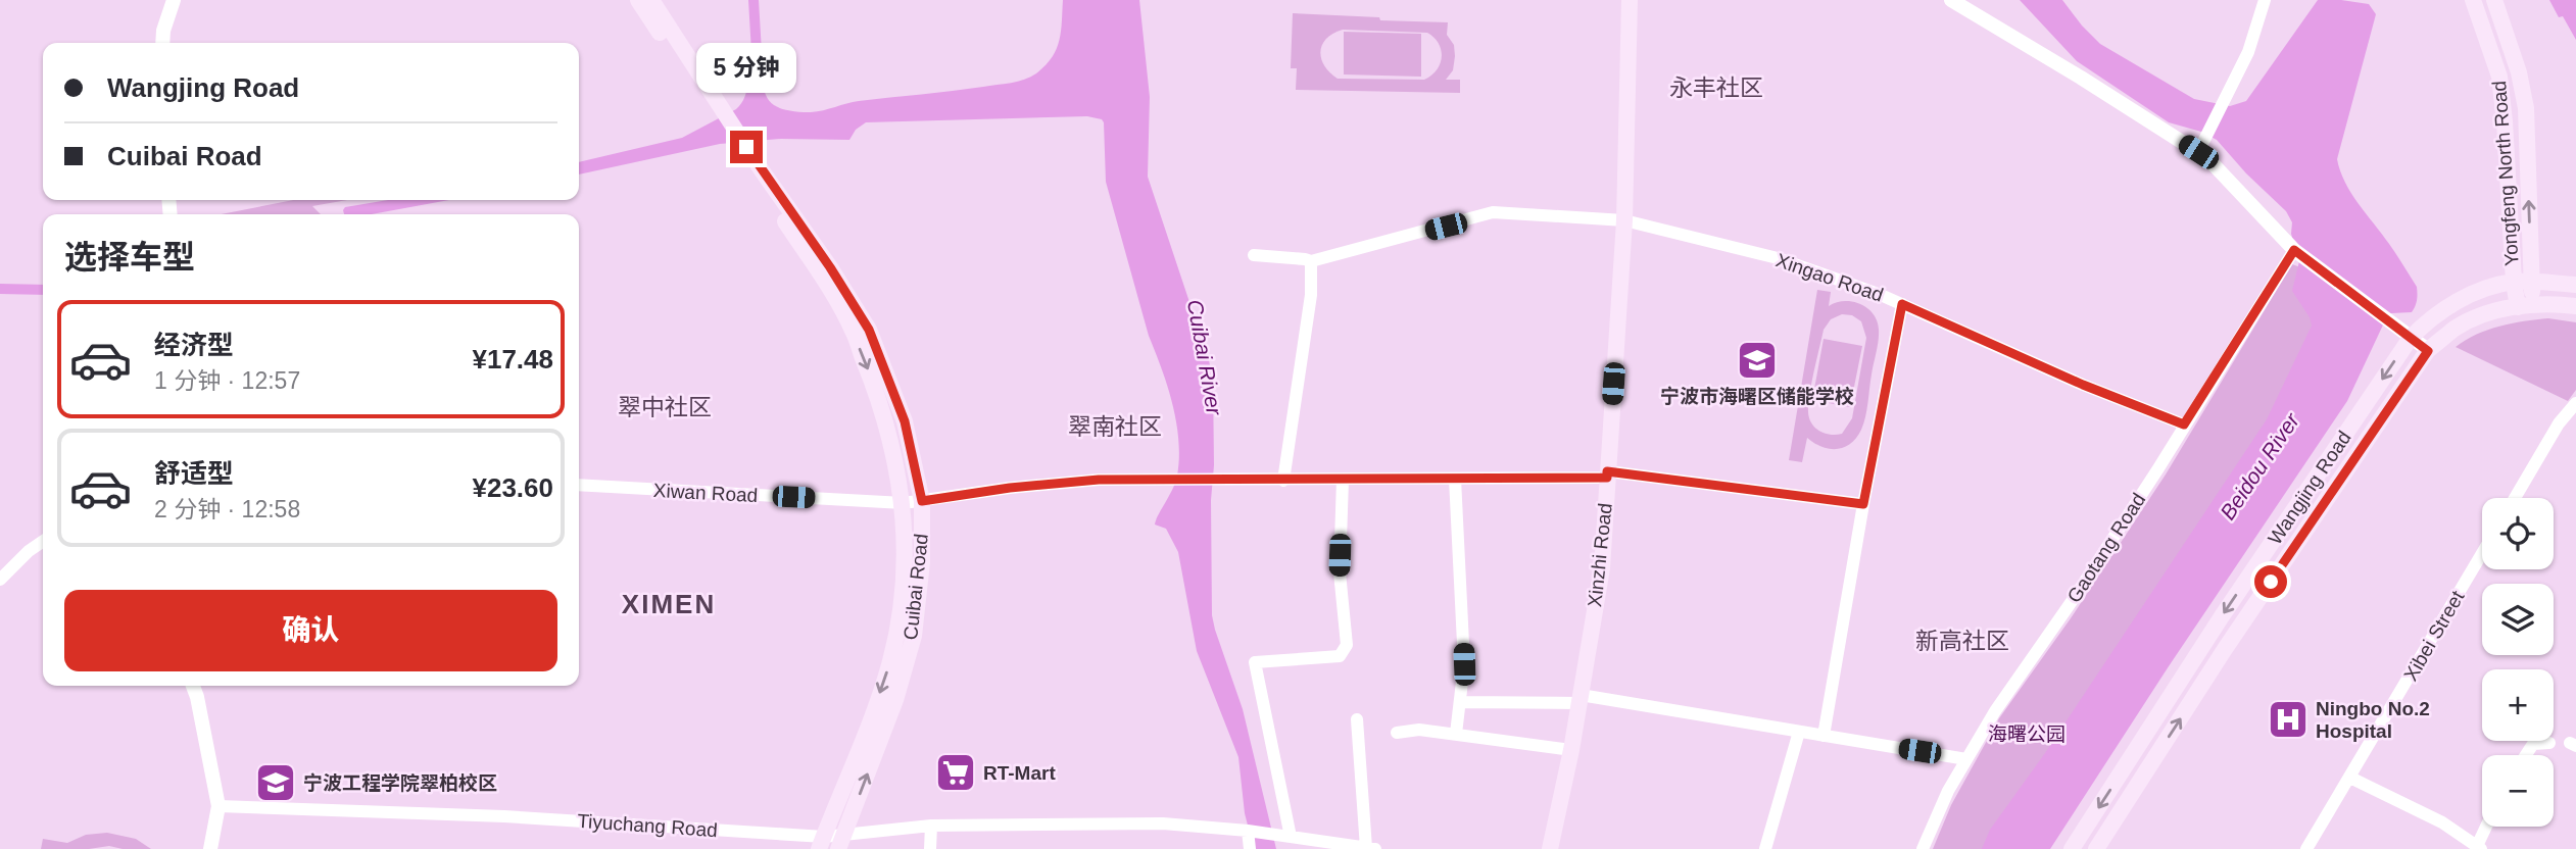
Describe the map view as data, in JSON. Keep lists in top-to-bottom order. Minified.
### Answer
{"streets":{"main road":["Yongfeng North Road","Wangjing Road","Xinzhi Road","Cuibai Road"],"street":["Xingao Road","Xiwan Road","Gaotang Road","Xibei Street","Tiyuchang Road"]},"crossings":[["Yongfeng North Road","Wangjing Road"],["Xingao Road","Gaotang Road"],["Xingao Road","Xinzhi Road"],["Xiwan Road","Xinzhi Road"],["Xiwan Road","Cuibai Road"],["Cuibai Road","Tiyuchang Road"]],"districts":["永丰社区","翠中社区","翠南社区","XIMEN","新高社区"],"water":["Cuibai River","Beidou River"],"parks":["海曙公园"],"places":{"school or university":["宁波市海曙区储能学校","宁波工程学院翠柏校区"],"hospital":["Ningbo No.2 Hospital"],"supermarket":["RT-Mart"]},"page":{"bubble":"5 分钟","banner":["Wangjing Road","Cuibai Road"],"heading":"选择车型","list":[{"name":"经济型","note":"1 分钟 · 12:57","value":"¥17.48"},{"name":"舒适型","note":"2 分钟 · 12:58","value":"¥23.60"}],"map_buttons":["+","−"],"buttons":"确认"}}
